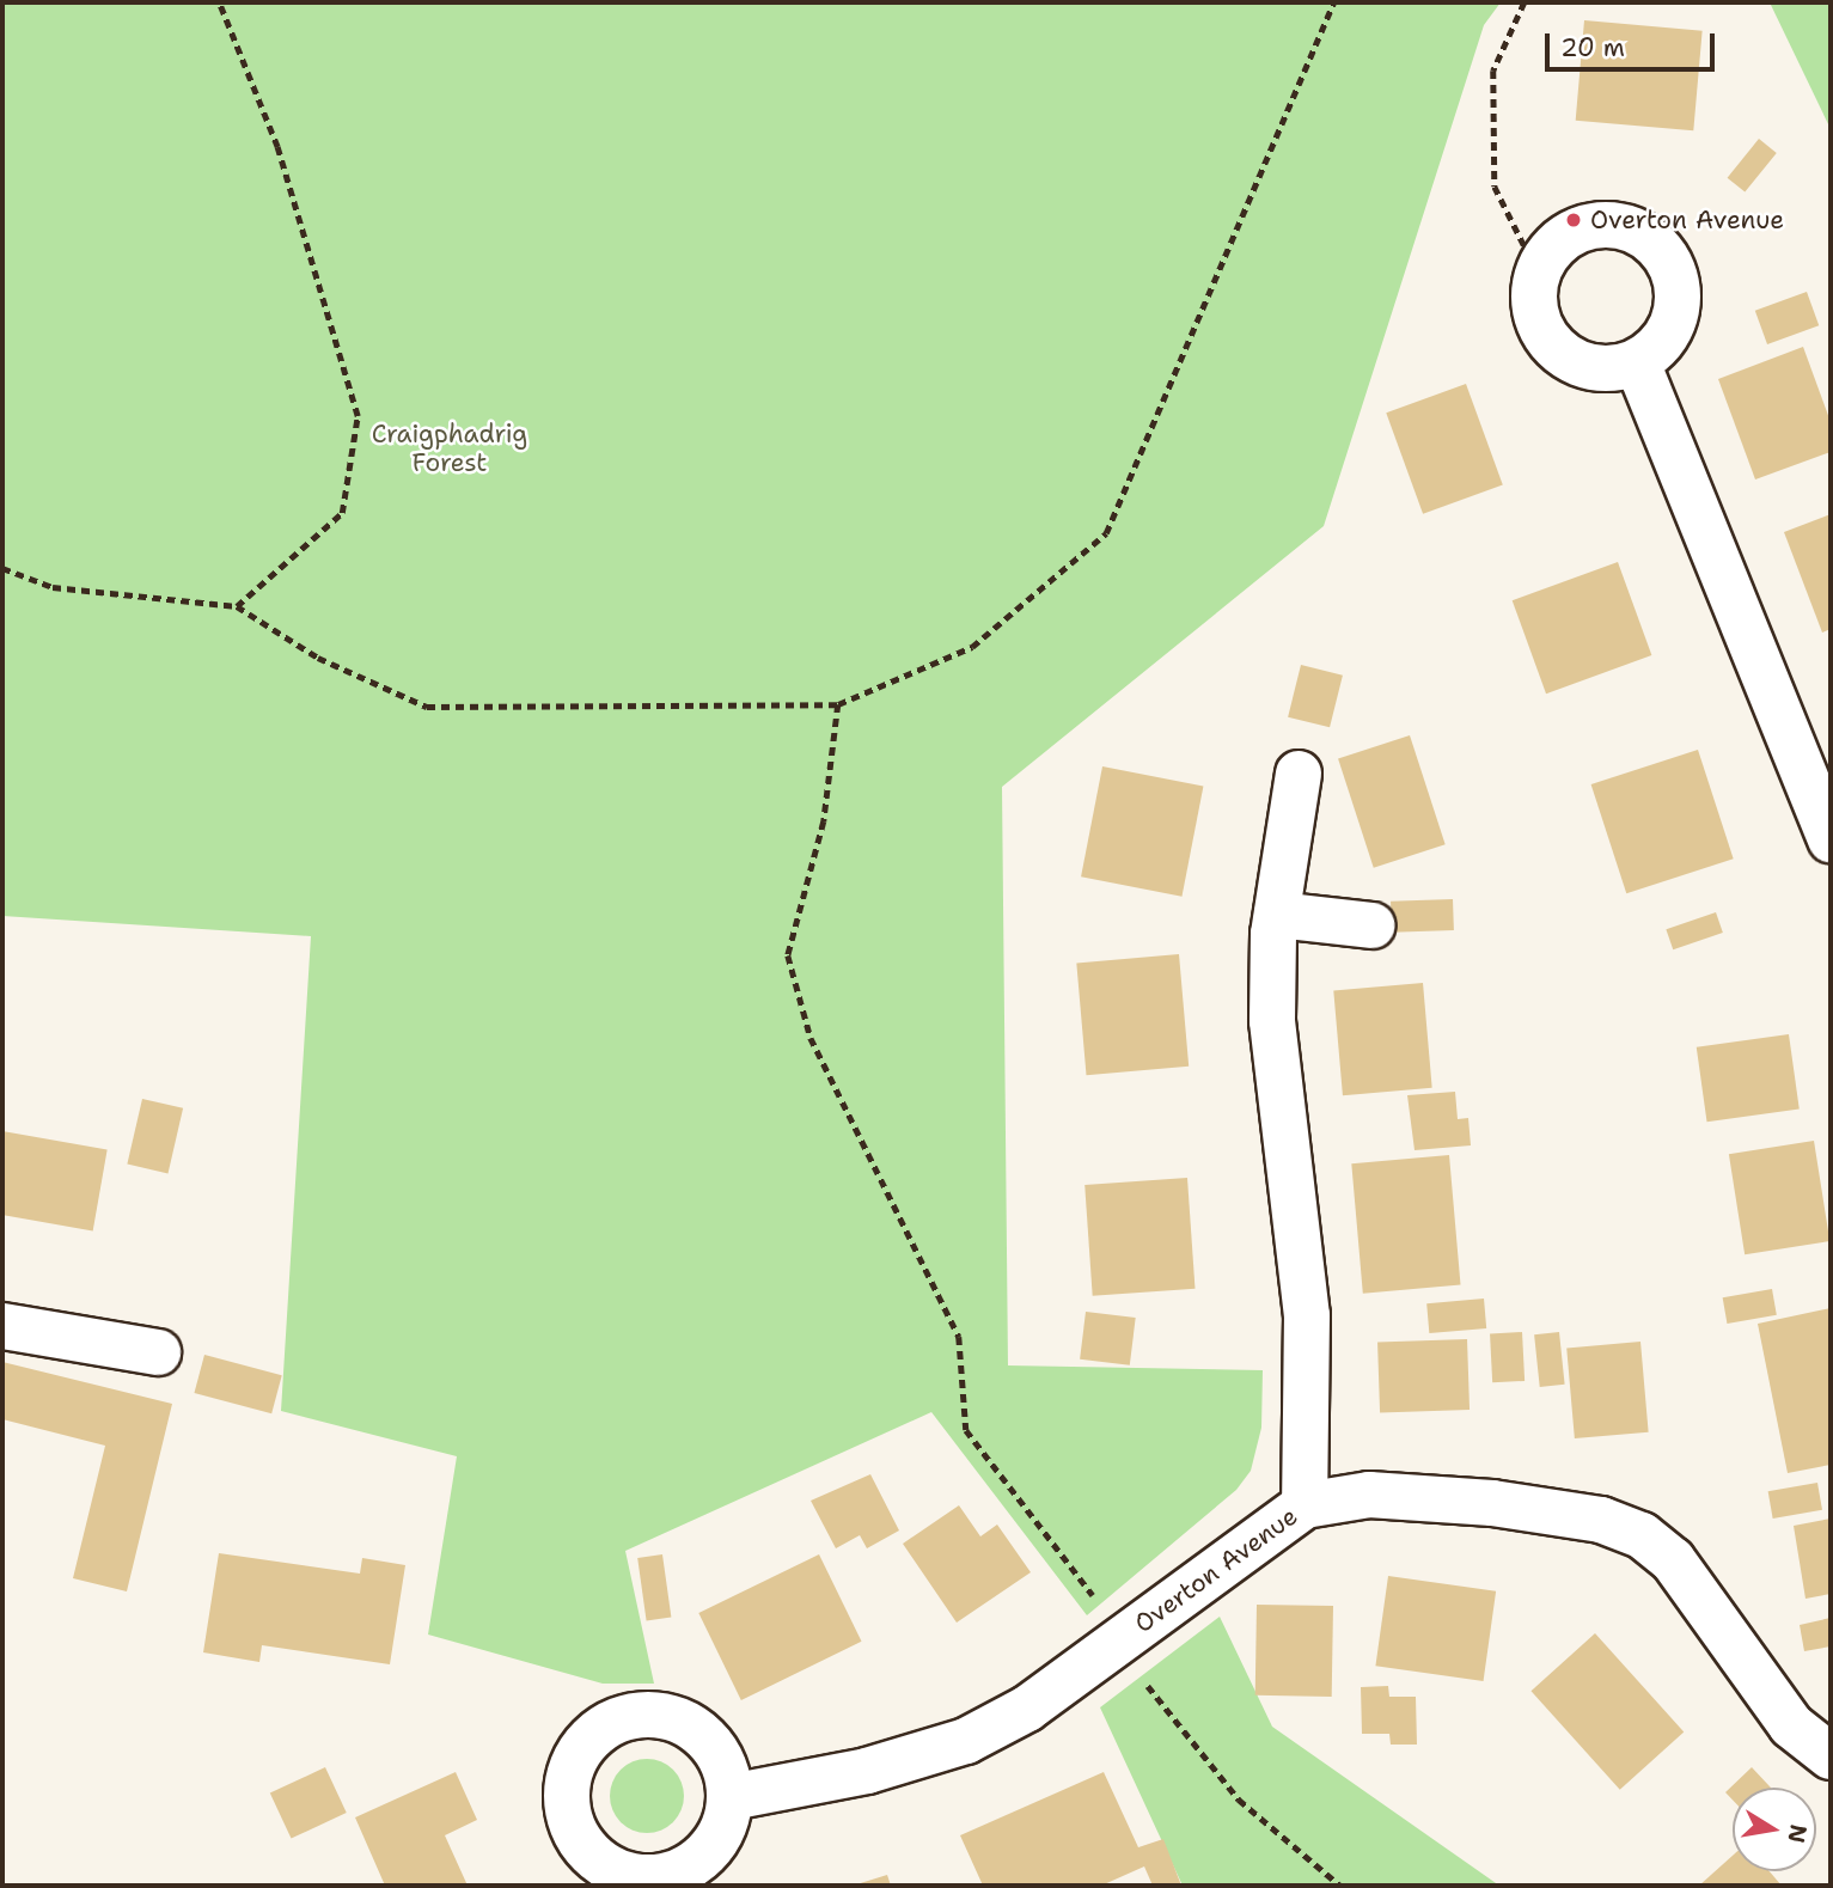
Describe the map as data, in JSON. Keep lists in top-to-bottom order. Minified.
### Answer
{"streets":{"street":["Overton Avenue"]},"parks":["Craigphadrig Forest"],"places":["Overton Avenue"],"scale_bar":"20 m","north":"right"}
